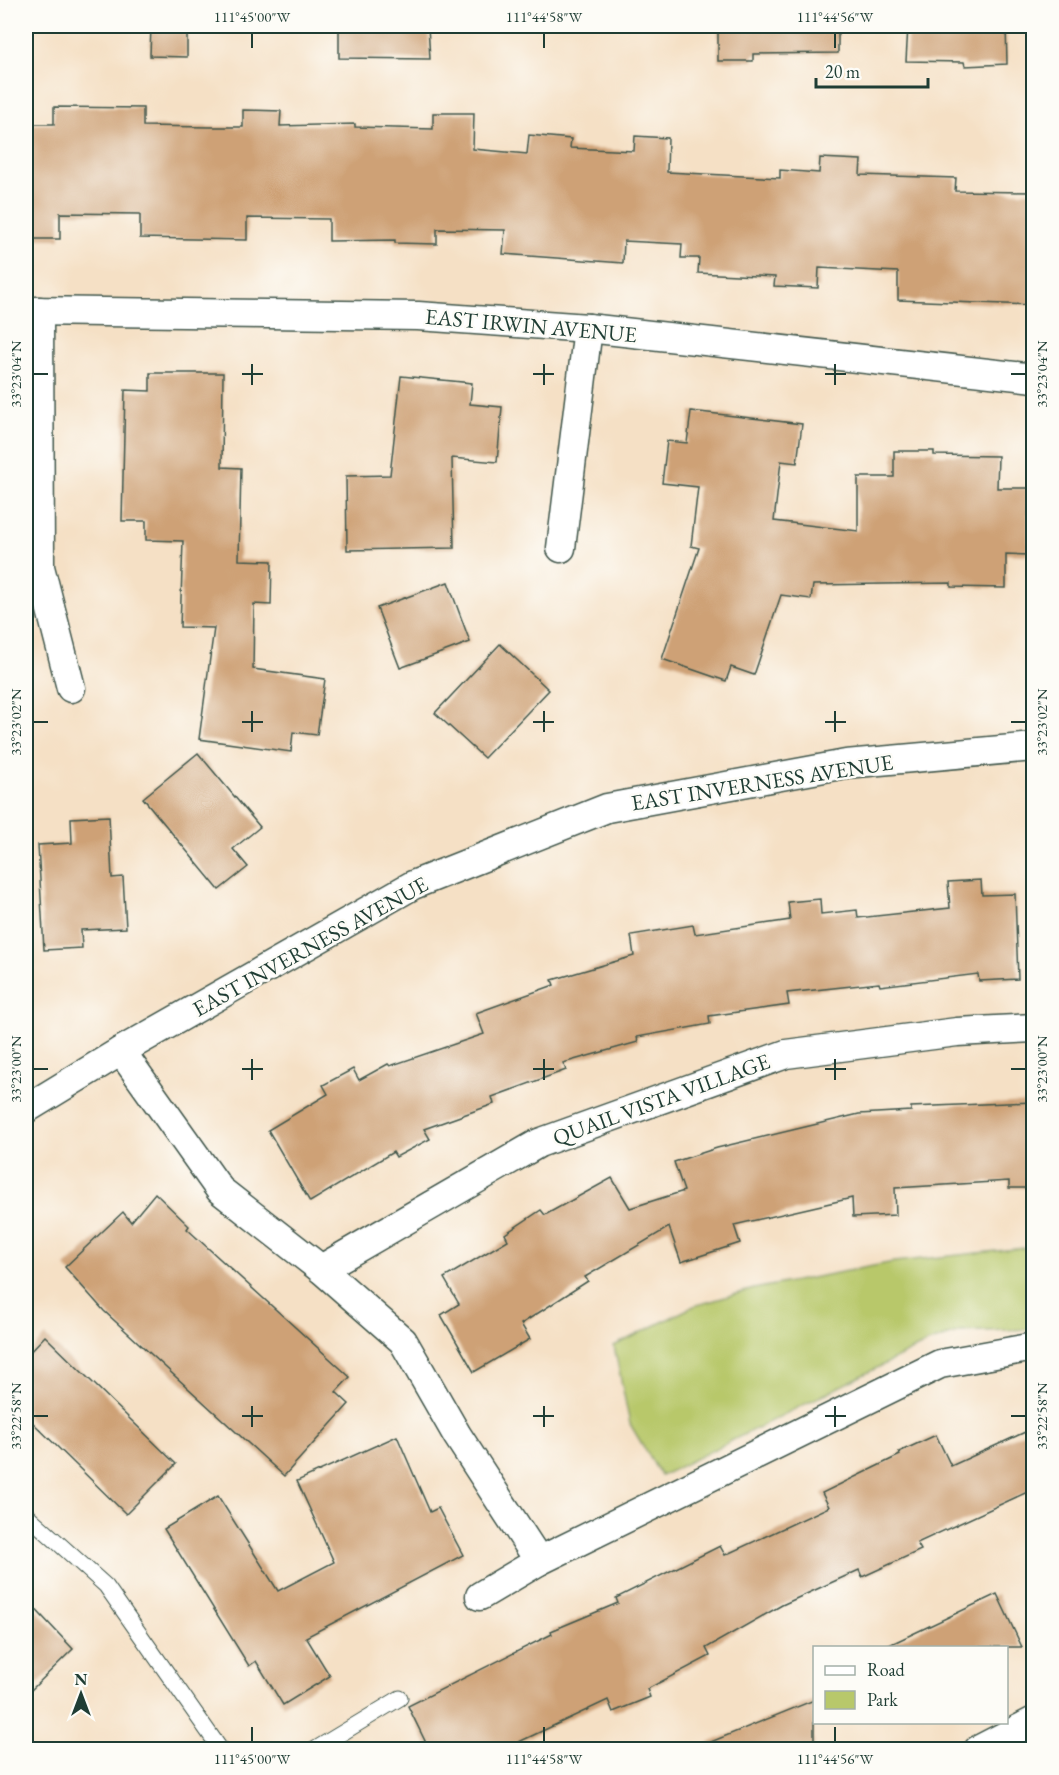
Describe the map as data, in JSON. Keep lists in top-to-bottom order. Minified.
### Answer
{"streets":{"street":["EAST IRWIN AVENUE","EAST INVERNESS AVENUE","QUAIL VISTA VILLAGE"]},"legend":["Road","Park"],"scale_bar":"20 m","north":"top","coordinates":["111°45'00\"W","111°44'58\"W","111°44'56\"W","33°23'04\"N","33°23'02\"N","33°23'00\"N","33°22'58\"N"]}
